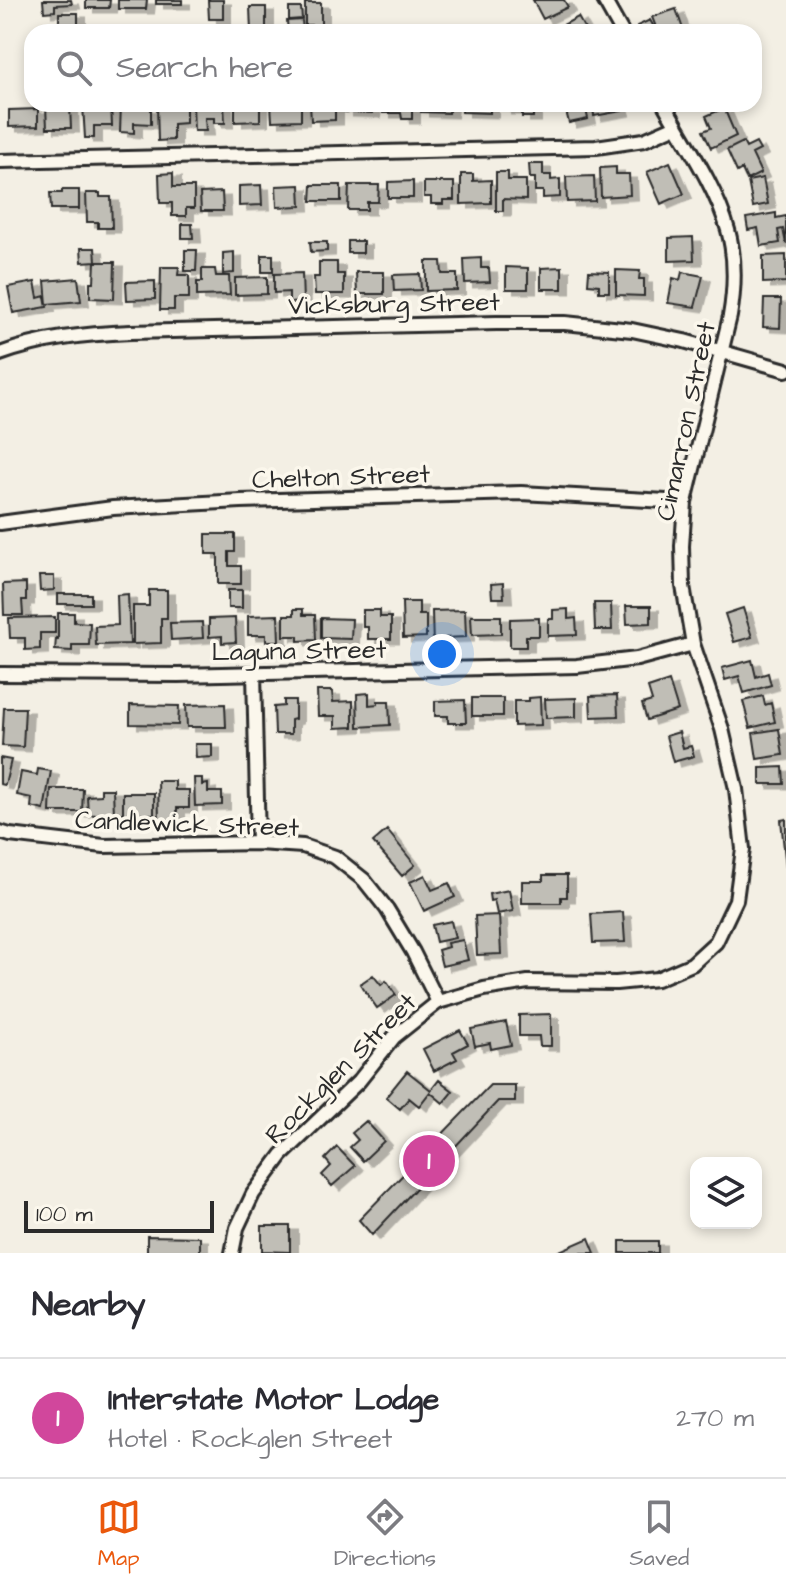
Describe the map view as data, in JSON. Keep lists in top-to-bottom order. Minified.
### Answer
{"streets":{"street":["Vicksburg Street","Cimarron Street","Chelton Street","Laguna Street","Candlewick Street","Rockglen Street"]},"crossings":[["Vicksburg Street","Cimarron Street"],["Cimarron Street","Chelton Street"],["Cimarron Street","Laguna Street"],["Cimarron Street","Rockglen Street"],["Candlewick Street","Rockglen Street"]],"scale_bar":"100 m","page":{"search":"Search here","pins":"1","scale":"100 m","heading":"Nearby","list":[{"mark":"1","name":"Interstate Motor Lodge","note":"Hotel · Rockglen Street","value":"270 m"}],"nav":["Map","Directions","Saved"]}}
